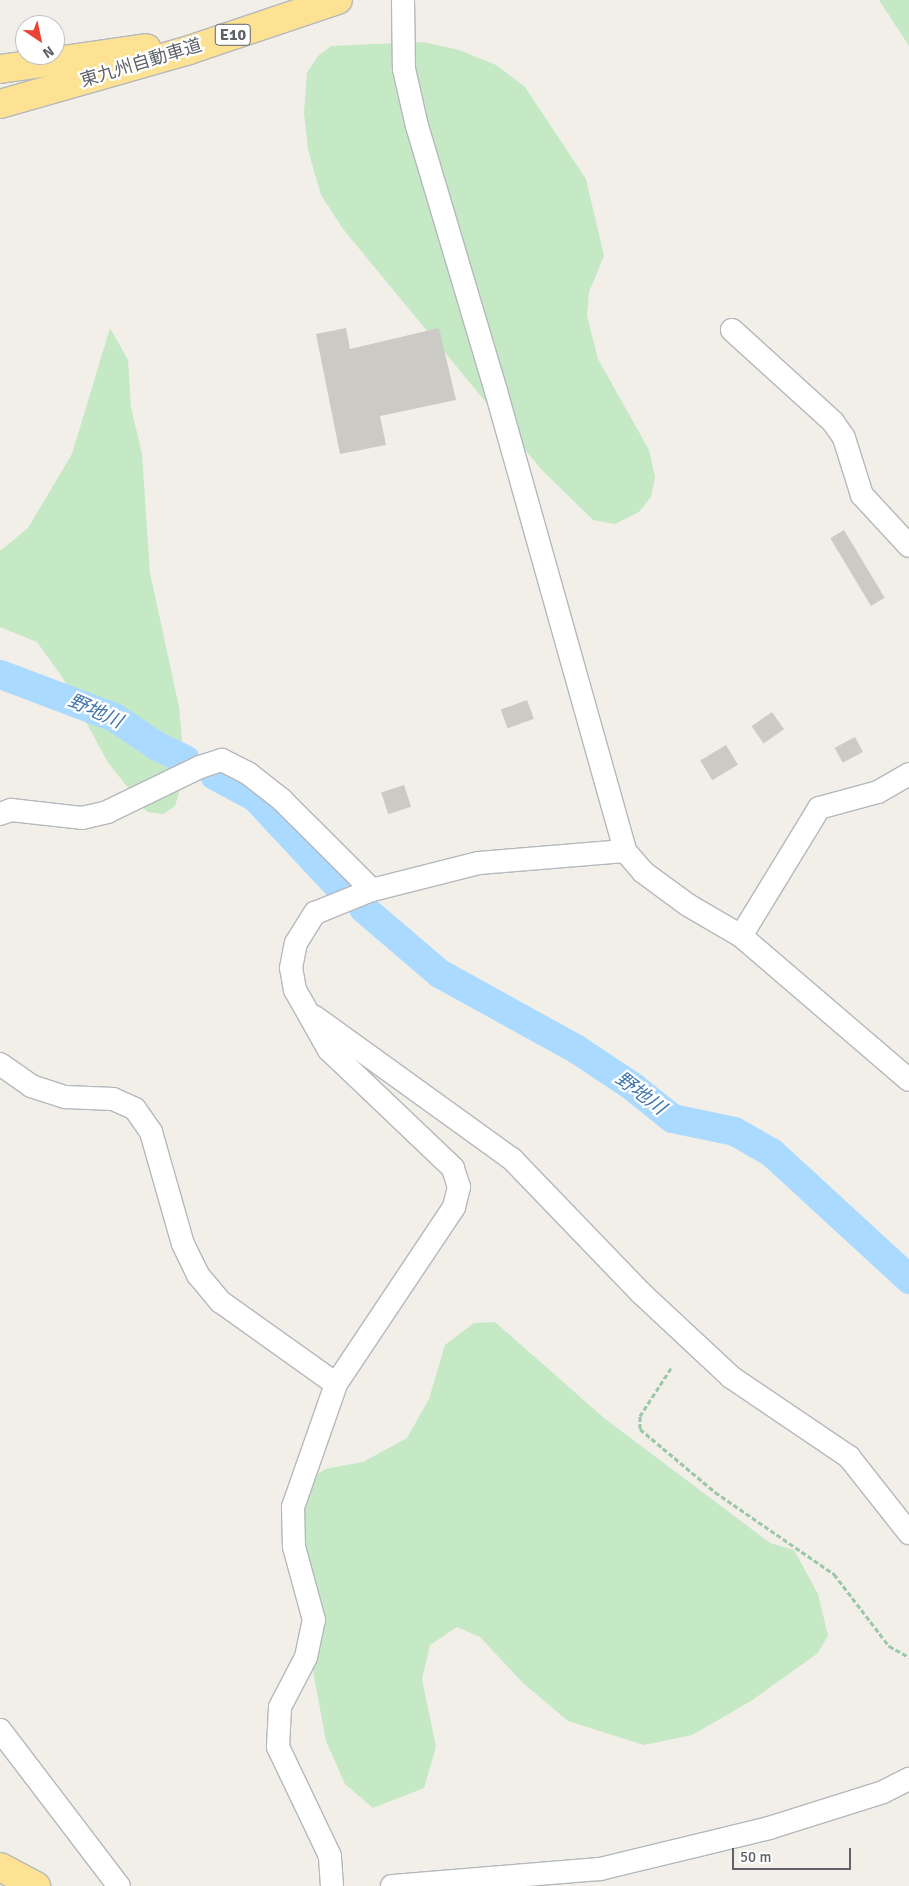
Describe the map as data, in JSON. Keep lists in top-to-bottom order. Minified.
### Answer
{"streets":{"highway":["E10","東九州自動車道"]},"water":["野地川"],"scale_bar":"50 m","north":"bottom right"}
